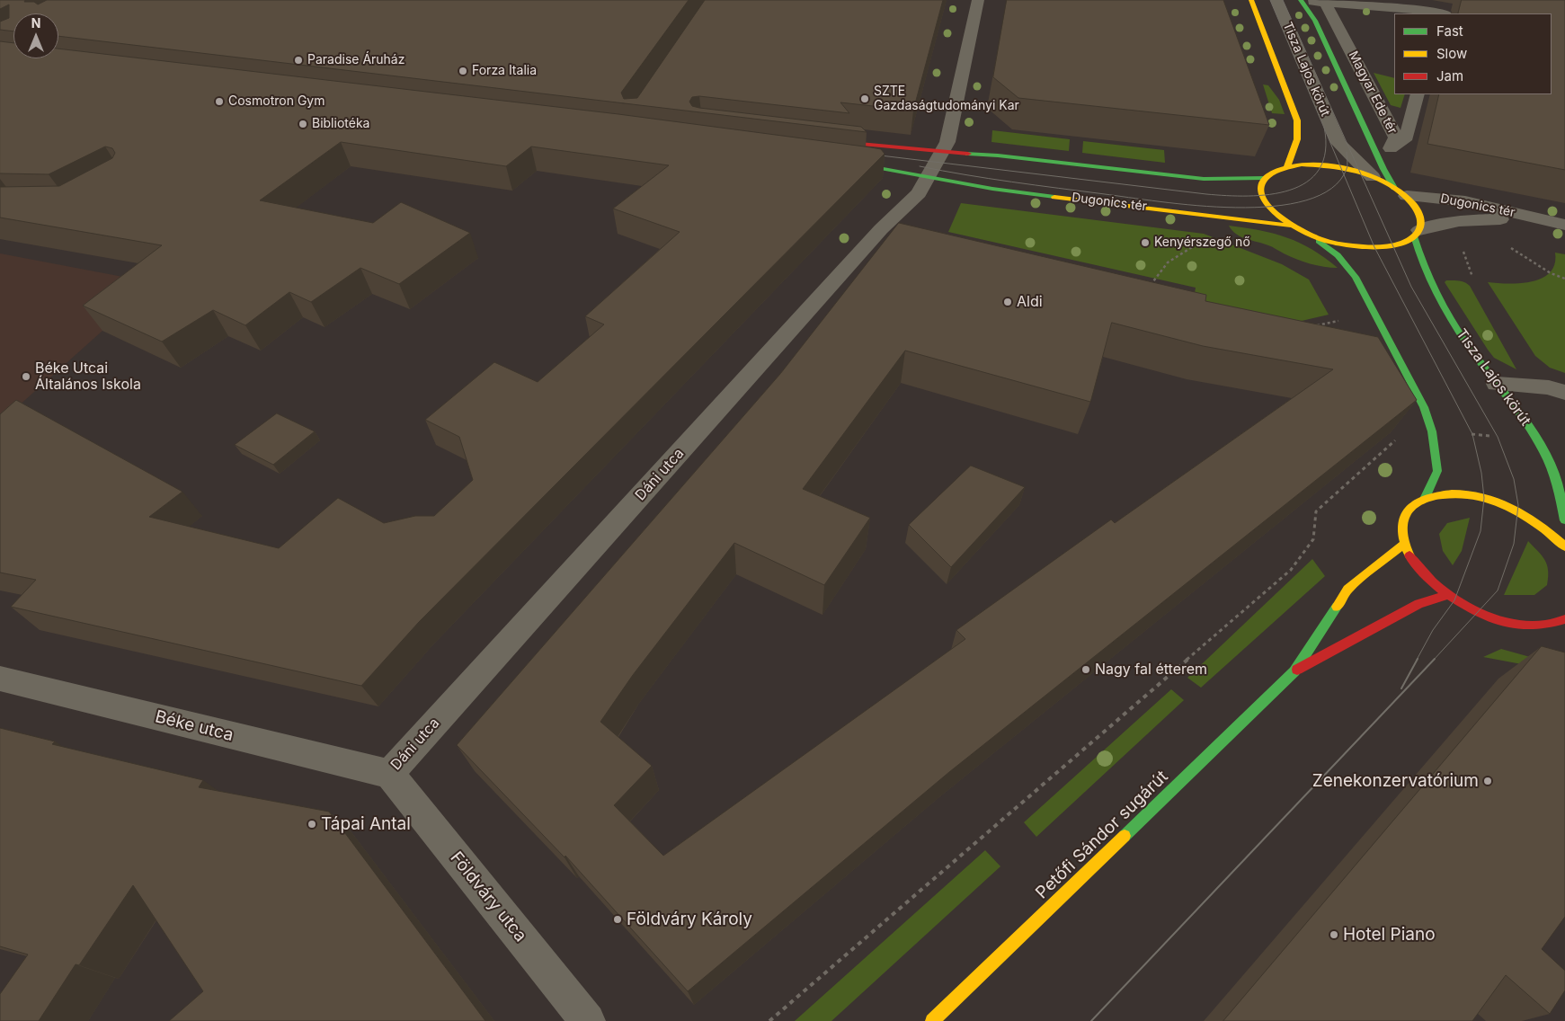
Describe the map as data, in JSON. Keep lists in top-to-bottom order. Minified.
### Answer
{"streets":{"street":["Tisza Lajos körút","Magyar Ede tér","Dugonics tér","Dáni utca","Béke utca","Petőfi Sándor sugárút","Földváry utca"]},"crossings":[["Tisza Lajos körút","Magyar Ede tér"],["Tisza Lajos körút","Dugonics tér"],["Dugonics tér","Dáni utca"],["Dáni utca","Béke utca"],["Dáni utca","Földváry utca"],["Béke utca","Földváry utca"]],"places":["Paradise Áruház","Forza Italia","SZTE Gazdaságtudományi Kar","Cosmotron Gym","Bibliotéka","Kenyérszegő nő","Aldi","Béke Utcai Általános Iskola","Nagy fal étterem","Zenekonzervatórium","Tápai Antal","Földváry Károly","Hotel Piano"],"legend":["Fast","Slow","Jam"],"north":"top"}
